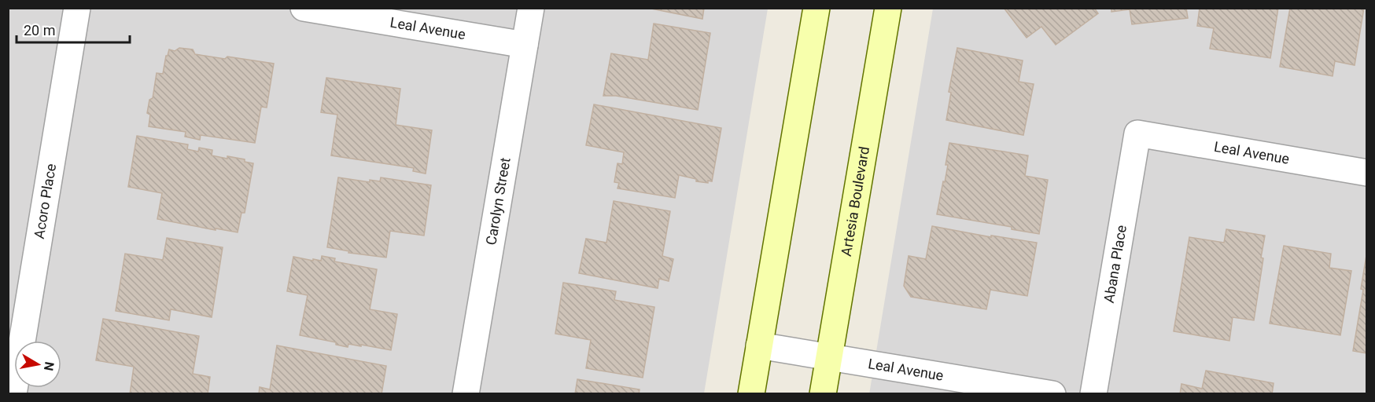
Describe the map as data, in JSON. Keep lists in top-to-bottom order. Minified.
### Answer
{"streets":{"main road":["Artesia Boulevard"],"street":["Leal Avenue","Acoro Place","Carolyn Street","Abana Place"]},"crossings":[["Leal Avenue","Carolyn Street"],["Leal Avenue","Artesia Boulevard"],["Leal Avenue","Abana Place"]],"scale_bar":"20 m","north":"right"}
